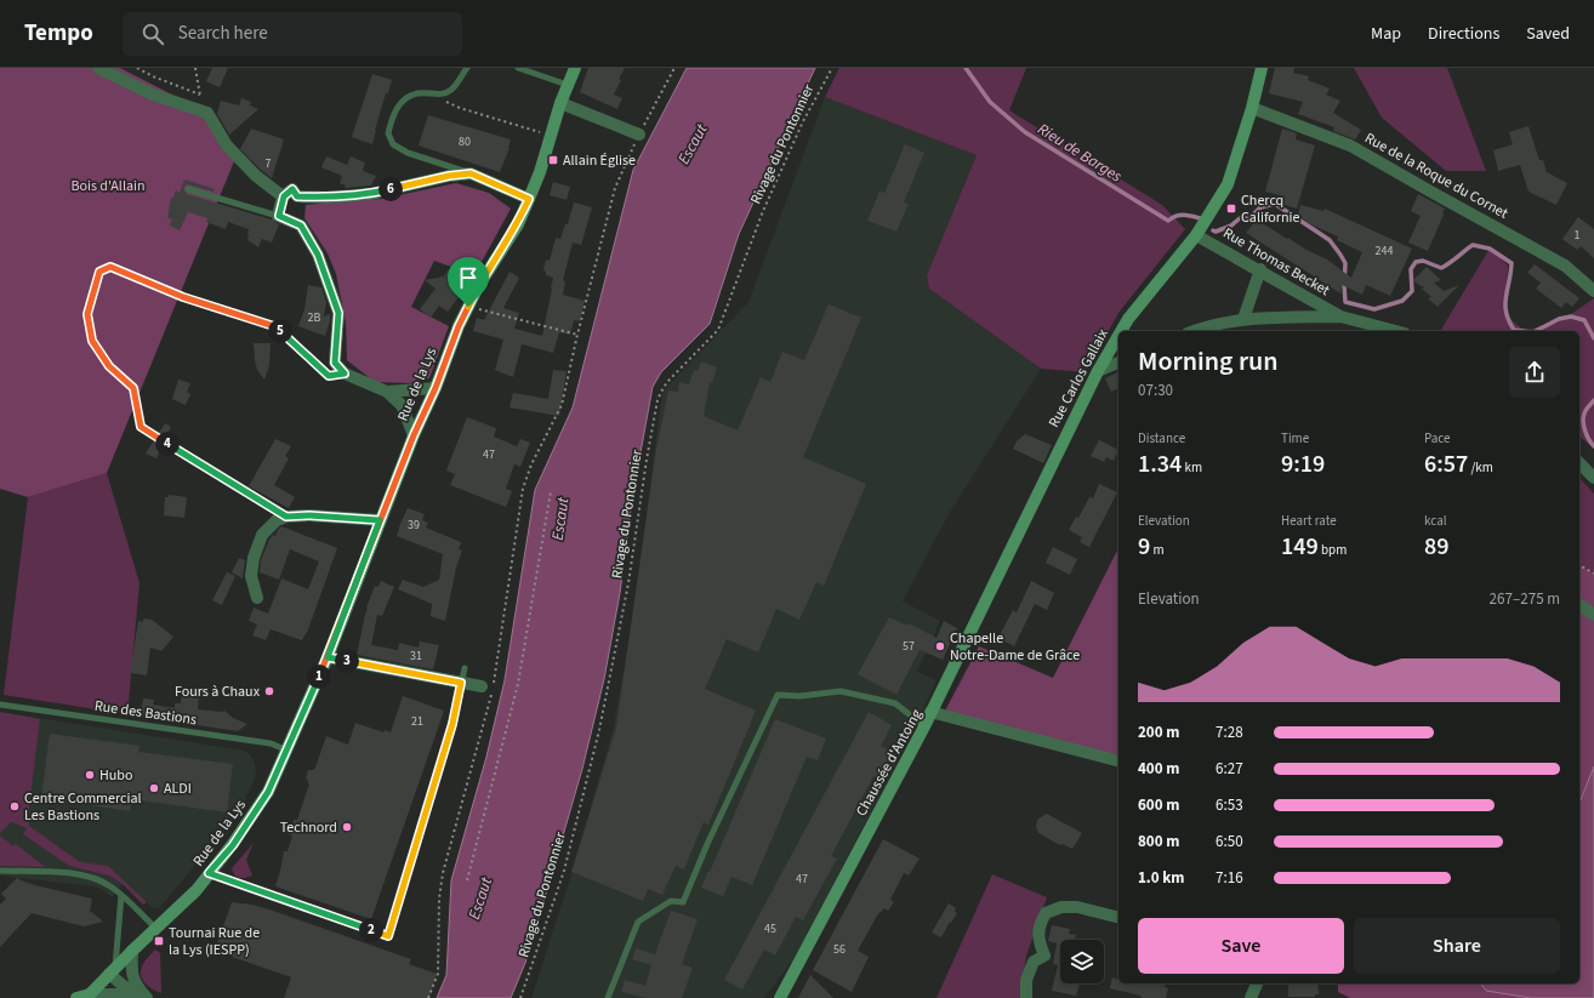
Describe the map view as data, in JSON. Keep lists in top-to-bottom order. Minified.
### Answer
{"streets":{"main road":["Rue Carlos Gallaix","Rue de la Lys","Chaussée d'Antoing"],"street":["Rue de la Roque du Cornet","Rue Thomas Becket"],"lane":["Rue des Bastions"],"path":["Rivage du Pontonnier"]},"crossings":[["Rue de la Roque du Cornet","Rue Carlos Gallaix"],["Rue Thomas Becket","Rue Carlos Gallaix"],["Rue Carlos Gallaix","Chaussée d'Antoing"],["Rue de la Lys","Rue des Bastions"]],"water":["Escaut","Rieu de Barges"],"parks":["Bois d'Allain"],"places":{"transit":["Allain Église","Chercq Californie","Tournai Rue de la Lys (IESPP)"],"other":["Chapelle Notre-Dame de Grâce","Fours à Chaux","Hubo","ALDI","Centre Commercial Les Bastions","Technord"]},"house_numbers":["80","7","1","244","2B","47","39","57","31","21","47","45","56"],"page":{"header":"Tempo","search":"Search here","nav":["Map","Directions","Saved"],"pins":["6","5","4","3","1","2"],"heading":["Morning run","07:30"],"stats":[["Distance","1.34 km"],["Time","9:19"],["Pace","6:57 /km"],["Elevation","9 m"],["Heart rate","149 bpm"],["kcal","89"]],"chart":["Elevation","267–275 m"],"list":[{"name":"200 m","note":"7:28"},{"name":"400 m","note":"6:27"},{"name":"600 m","note":"6:53"},{"name":"800 m","note":"6:50"},{"name":"1.0 km","note":"7:16"}],"buttons":["Save","Share"]}}
